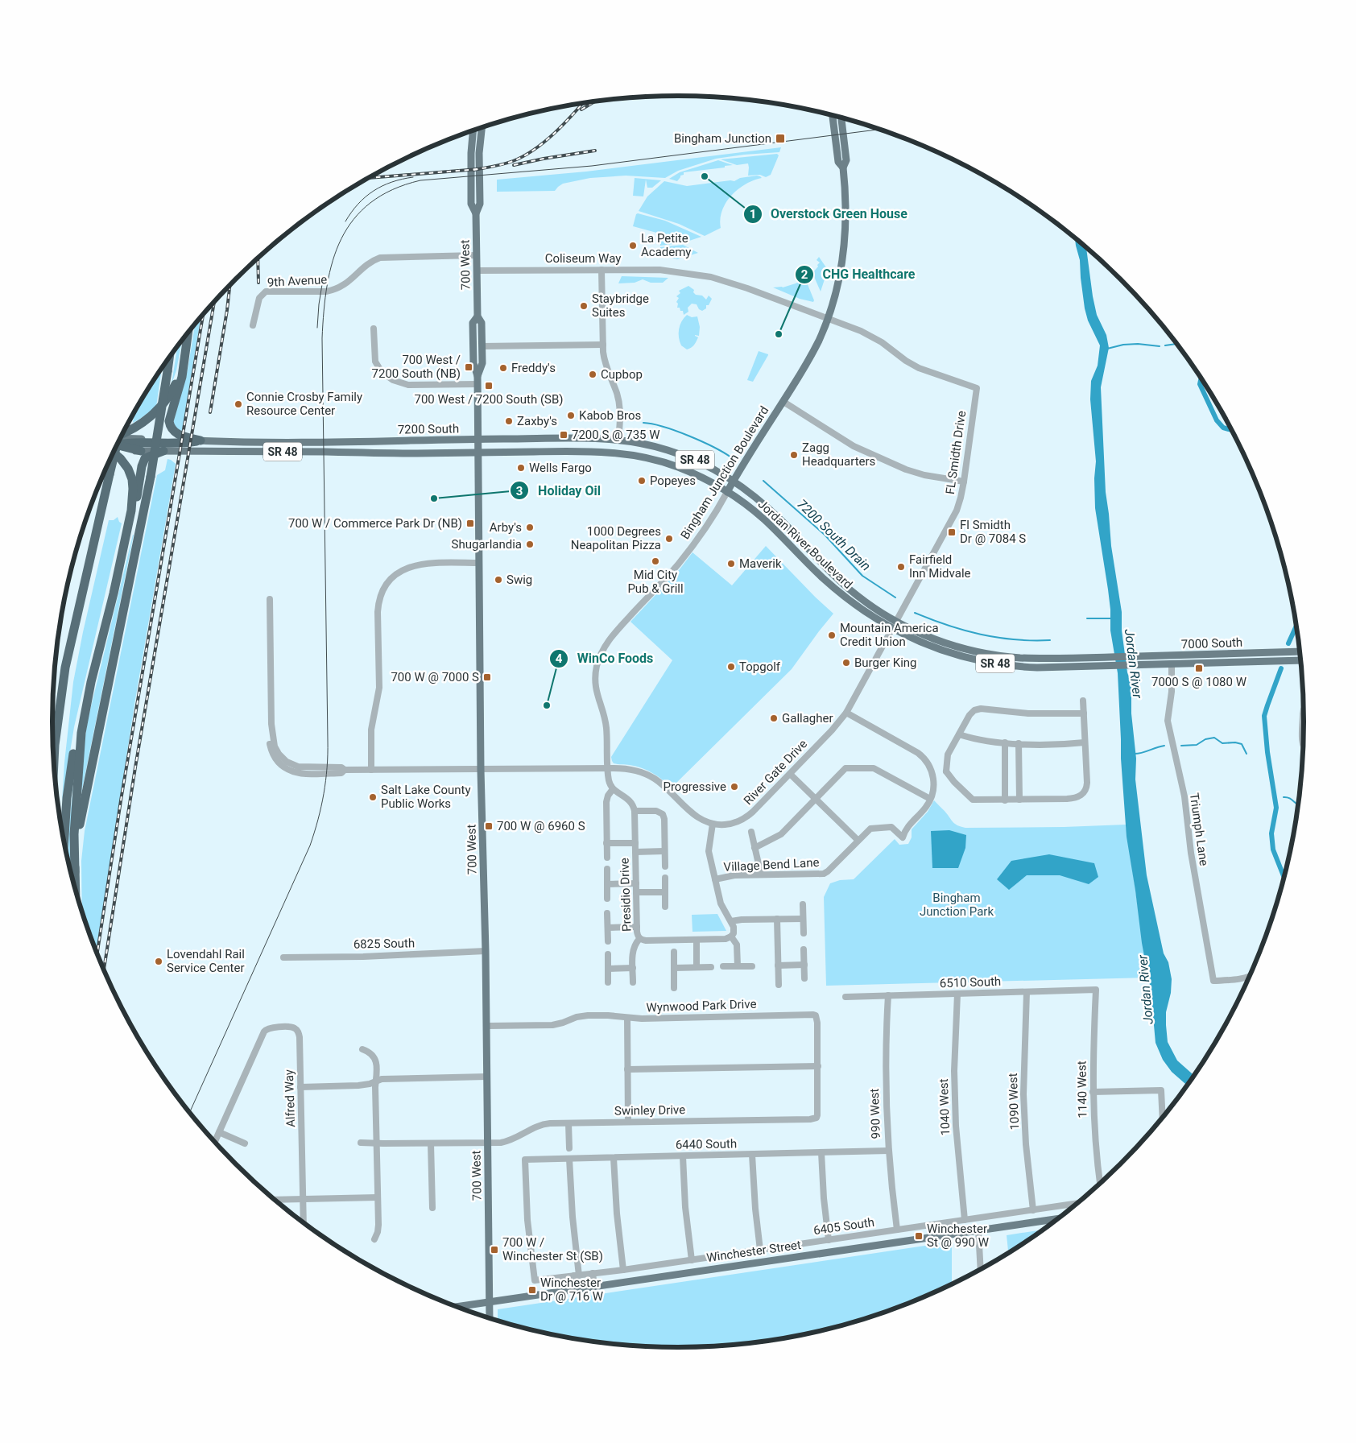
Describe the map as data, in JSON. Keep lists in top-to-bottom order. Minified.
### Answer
{"streets":{"main road":["700 West","7200 South","SR 48","Bingham Junction Boulevard","Jordan River Boulevard","7000 South","Winchester Street"],"street":["Coliseum Way","9th Avenue","FL Smidth Drive","River Gate Drive","Triumph Lane","Village Bend Lane","Presidio Drive","6825 South","6510 South","Wynwood Park Drive","1140 West","Alfred Way","1090 West","1040 West","Swinley Drive","990 West","6440 South","6405 South"]},"crossings":[["Coliseum Way","700 West"],["Coliseum Way","FL Smidth Drive"],["Coliseum Way","Bingham Junction Boulevard"],["700 West","9th Avenue"],["700 West","7200 South"],["700 West","River Gate Drive"],["700 West","6825 South"],["700 West","Wynwood Park Drive"],["700 West","Swinley Drive"],["700 West","Winchester Street"],["7200 South","Bingham Junction Boulevard"],["7200 South","Jordan River Boulevard"],["FL Smidth Drive","Jordan River Boulevard"],["FL Smidth Drive","River Gate Drive"],["Bingham Junction Boulevard","Jordan River Boulevard"],["Bingham Junction Boulevard","River Gate Drive"],["Jordan River Boulevard","7000 South"],["Jordan River Boulevard","River Gate Drive"],["7000 South","Triumph Lane"],["6510 South","1140 West"],["6510 South","1090 West"],["6510 South","1040 West"],["6510 South","990 West"],["Wynwood Park Drive","Swinley Drive"],["1090 West","6405 South"],["1040 West","6405 South"],["990 West","6440 South"],["990 West","6405 South"],["6440 South","6405 South"]],"water":["7200 South Drain","Jordan River"],"parks":["Bingham Junction Park"],"places":{"transit":["Bingham Junction","700 West / 7200 South (NB)","700 West / 7200 South (SB)","7200 S @ 735 W","700 W / Commerce Park Dr (NB)","Fl Smidth Dr @ 7084 S","7000 S @ 1080 W","700 W @ 7000 S","700 W @ 6960 S","Winchester St @ 990 W","700 W / Winchester St (SB)","Winchester Dr @ 716 W"],"other":["Overstock Green House","La Petite Academy","Staybridge Suites","CHG Healthcare","Freddy's","Cupbop","Connie Crosby Family Resource Center","Kabob Bros","Zaxby's","Zagg Headquarters","Wells Fargo","Popeyes","Holiday Oil","Arby's","1000 Degrees Neapolitan Pizza","Shugarlandia","Mid City Pub & Grill","Maverik","Fairfield Inn Midvale","Swig","Mountain America Credit Union","Burger King","Topgolf","WinCo Foods","Gallagher","Progressive","Salt Lake County Public Works","Lovendahl Rail Service Center"]}}
